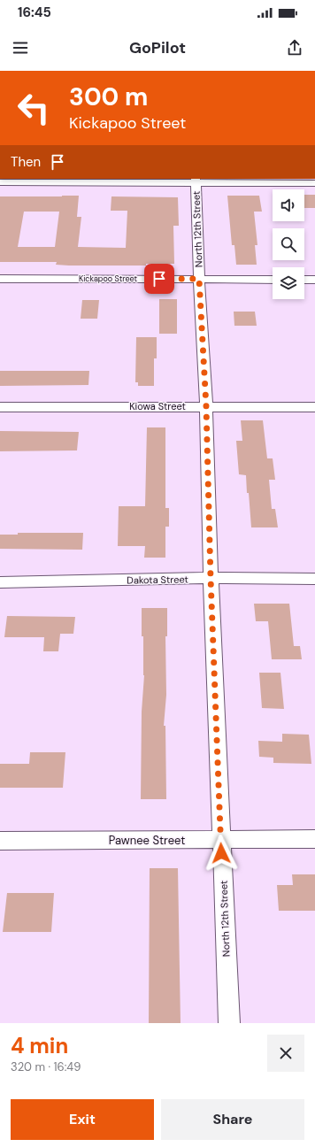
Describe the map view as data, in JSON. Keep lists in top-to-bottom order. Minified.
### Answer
{"streets":{"street":["North 12th Street","Kickapoo Street","Kiowa Street","Dakota Street","Pawnee Street"]},"crossings":[["North 12th Street","Kickapoo Street"],["North 12th Street","Kiowa Street"],["North 12th Street","Dakota Street"],["North 12th Street","Pawnee Street"]],"page":{"status":"16:45","header":"GoPilot","turn":["300 m","Kickapoo Street"],"then":"Then","heading":["4 min","320 m · 16:49"],"buttons":["Exit","Share"]}}
